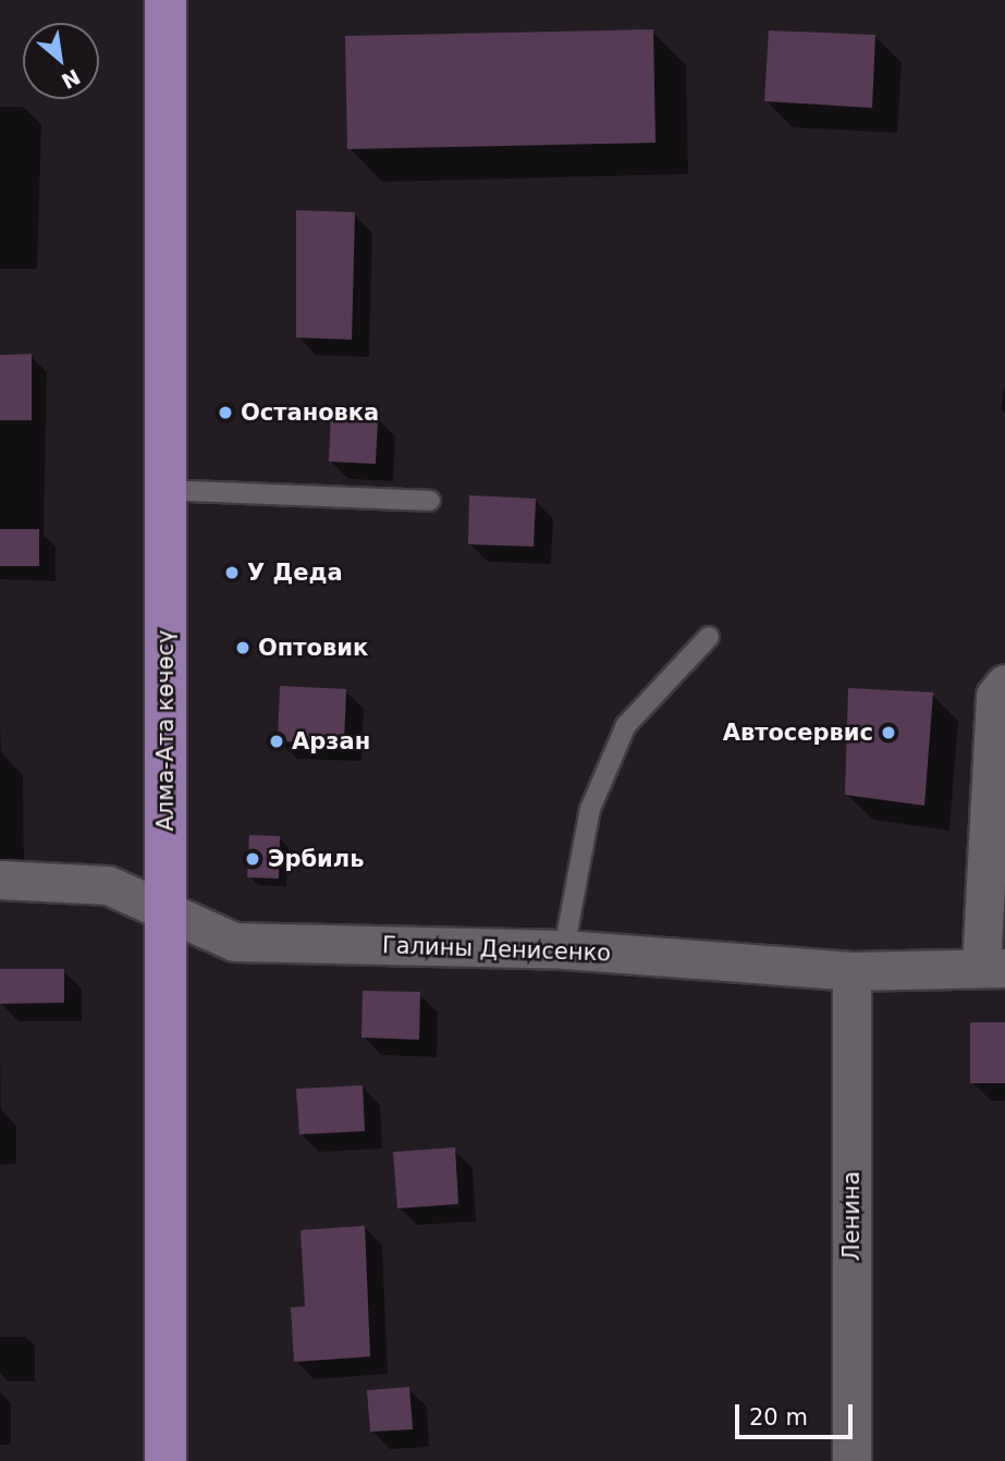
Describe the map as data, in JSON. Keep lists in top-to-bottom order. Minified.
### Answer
{"streets":{"highway":["Алма-Ата көчөсү"],"street":["Галины Денисенко","Ленина"]},"crossings":[["Алма-Ата көчөсү","Галины Денисенко"],["Галины Денисенко","Ленина"]],"places":["Остановка","У Деда","Оптовик","Автосервис","Арзан","Эрбиль"],"scale_bar":"20 m","north":"bottom right"}
